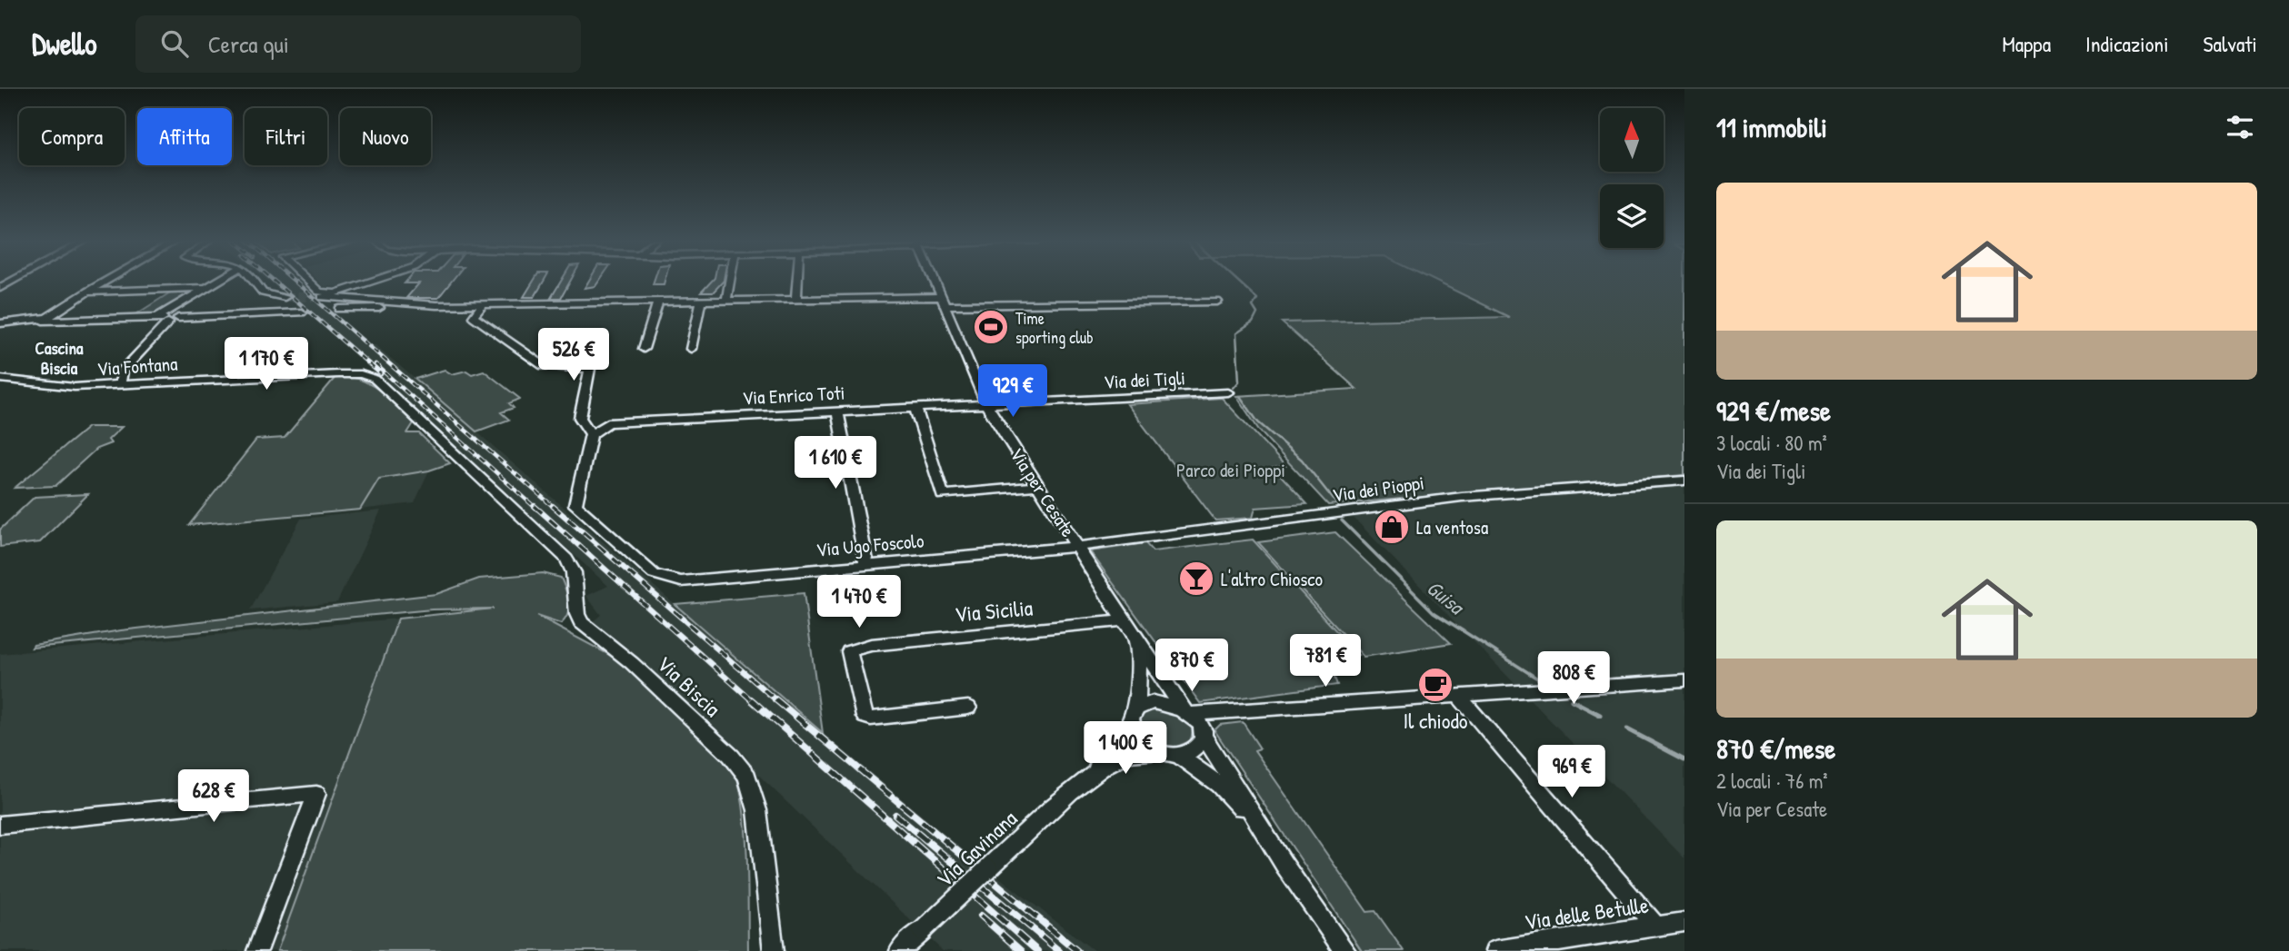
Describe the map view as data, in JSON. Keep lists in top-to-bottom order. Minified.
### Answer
{"streets":{"street":["Via Fontana","Via dei Tigli","Via Enrico Toti","Via dei Pioppi","Via per Cesate","Via Ugo Foscolo","Via Sicilia","Via Biscia","Via Gavinana","Via delle Betulle"]},"crossings":[["Via Fontana","Via Biscia"],["Via dei Tigli","Via Enrico Toti"],["Via dei Tigli","Via per Cesate"],["Via Enrico Toti","Via per Cesate"],["Via Enrico Toti","Via Ugo Foscolo"],["Via dei Pioppi","Via per Cesate"],["Via dei Pioppi","Via Ugo Foscolo"],["Via per Cesate","Via Ugo Foscolo"],["Via per Cesate","Via Sicilia"],["Via per Cesate","Via Gavinana"]],"districts":["Cascina Biscia"],"water":["Guisa"],"parks":["Parco dei Pioppi"],"places":{"sports":["Time sporting club"],"shop":["La ventosa"],"bar":["L'altro Chiosco"],"cafe":["Il chiodo"]},"north":"top","page":{"header":"Dwello","search":"Cerca qui","nav":["Mappa","Indicazioni","Salvati"],"heading":"11 immobili","chip":["Compra","Affitta","Filtri","Nuovo"],"list":[{"name":"929 €/mese","note":"3 locali · 80 m² · Via dei Tigli"},{"name":"870 €/mese","note":"2 locali · 76 m² · Via per Cesate"}],"price":["526 €","1 170 €","929 €","1 610 €","1 470 €","781 €","870 €","808 €","1 400 €","969 €","628 €"]}}
